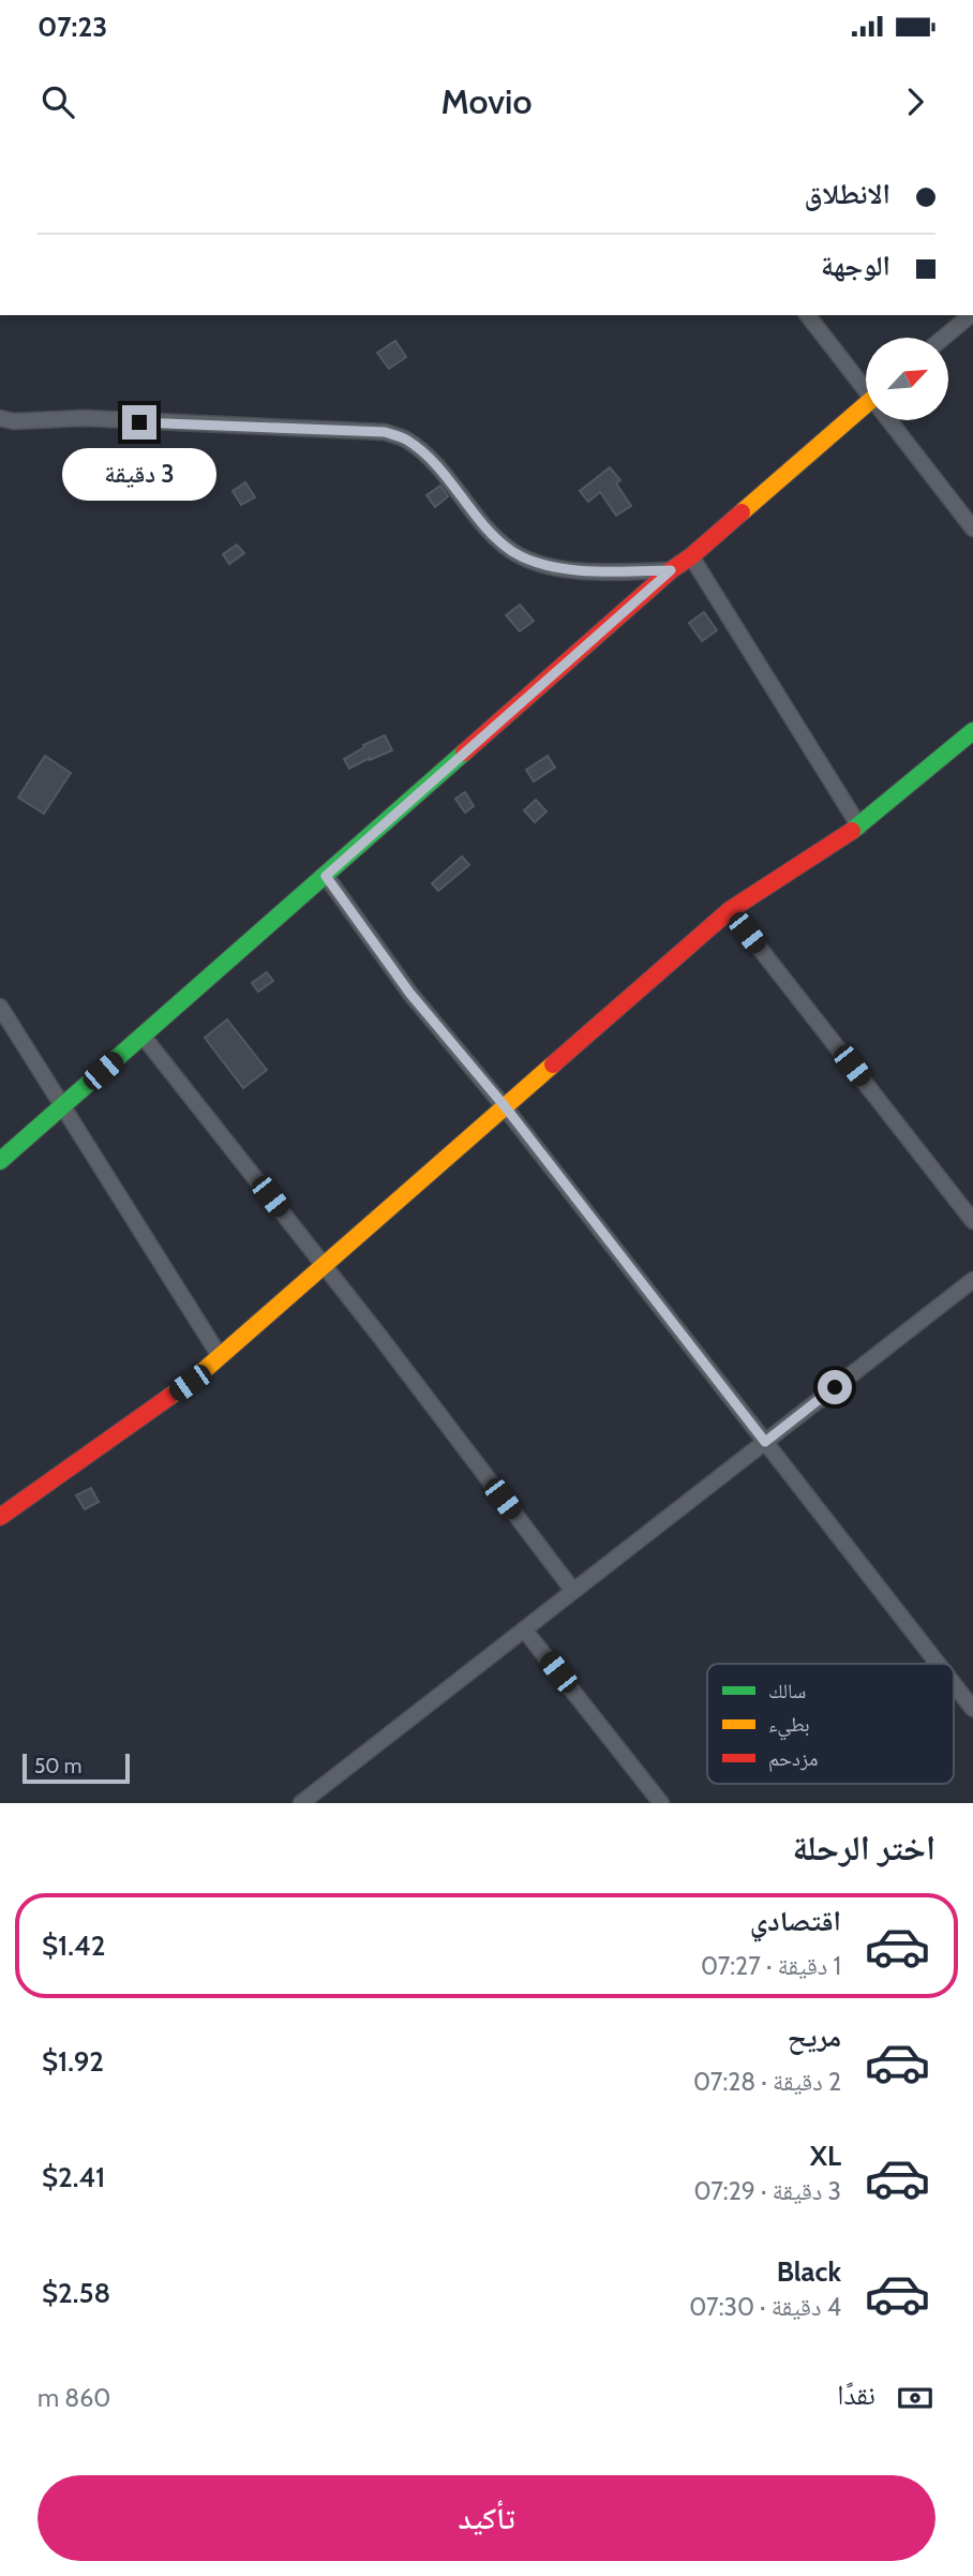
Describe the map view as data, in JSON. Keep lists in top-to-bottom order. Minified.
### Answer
{"legend":["سالك","بطيء","مزدحم"],"scale_bar":"50 m","north":"top right","page":{"status":"07:23","header":"Movio","banner":["الانطلاق","الوجهة"],"bubble":"3 دقيقة","scale":"50 m","heading":"اختر الرحلة","list":[{"name":"اقتصادي","note":"1 دقيقة · 07:27","value":"$1.42"},{"name":"مريح","note":"2 دقيقة · 07:28","value":"$1.92"},{"name":"XL","note":"3 دقيقة · 07:29","value":"$2.41"},{"name":"Black","note":"4 دقيقة · 07:30","value":"$2.58"}],"pay":["نقدًا","860 m"],"buttons":"تأكيد"}}
